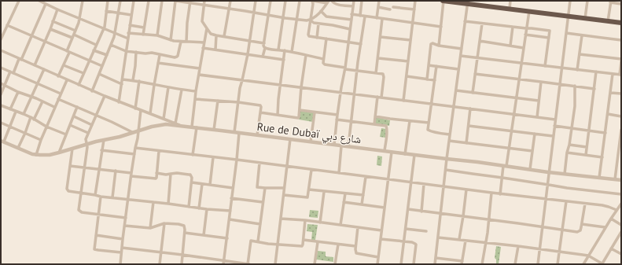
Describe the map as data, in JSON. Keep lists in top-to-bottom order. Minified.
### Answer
{"streets":{"street":["Rue de Dubaï شارع دبي"]}}
